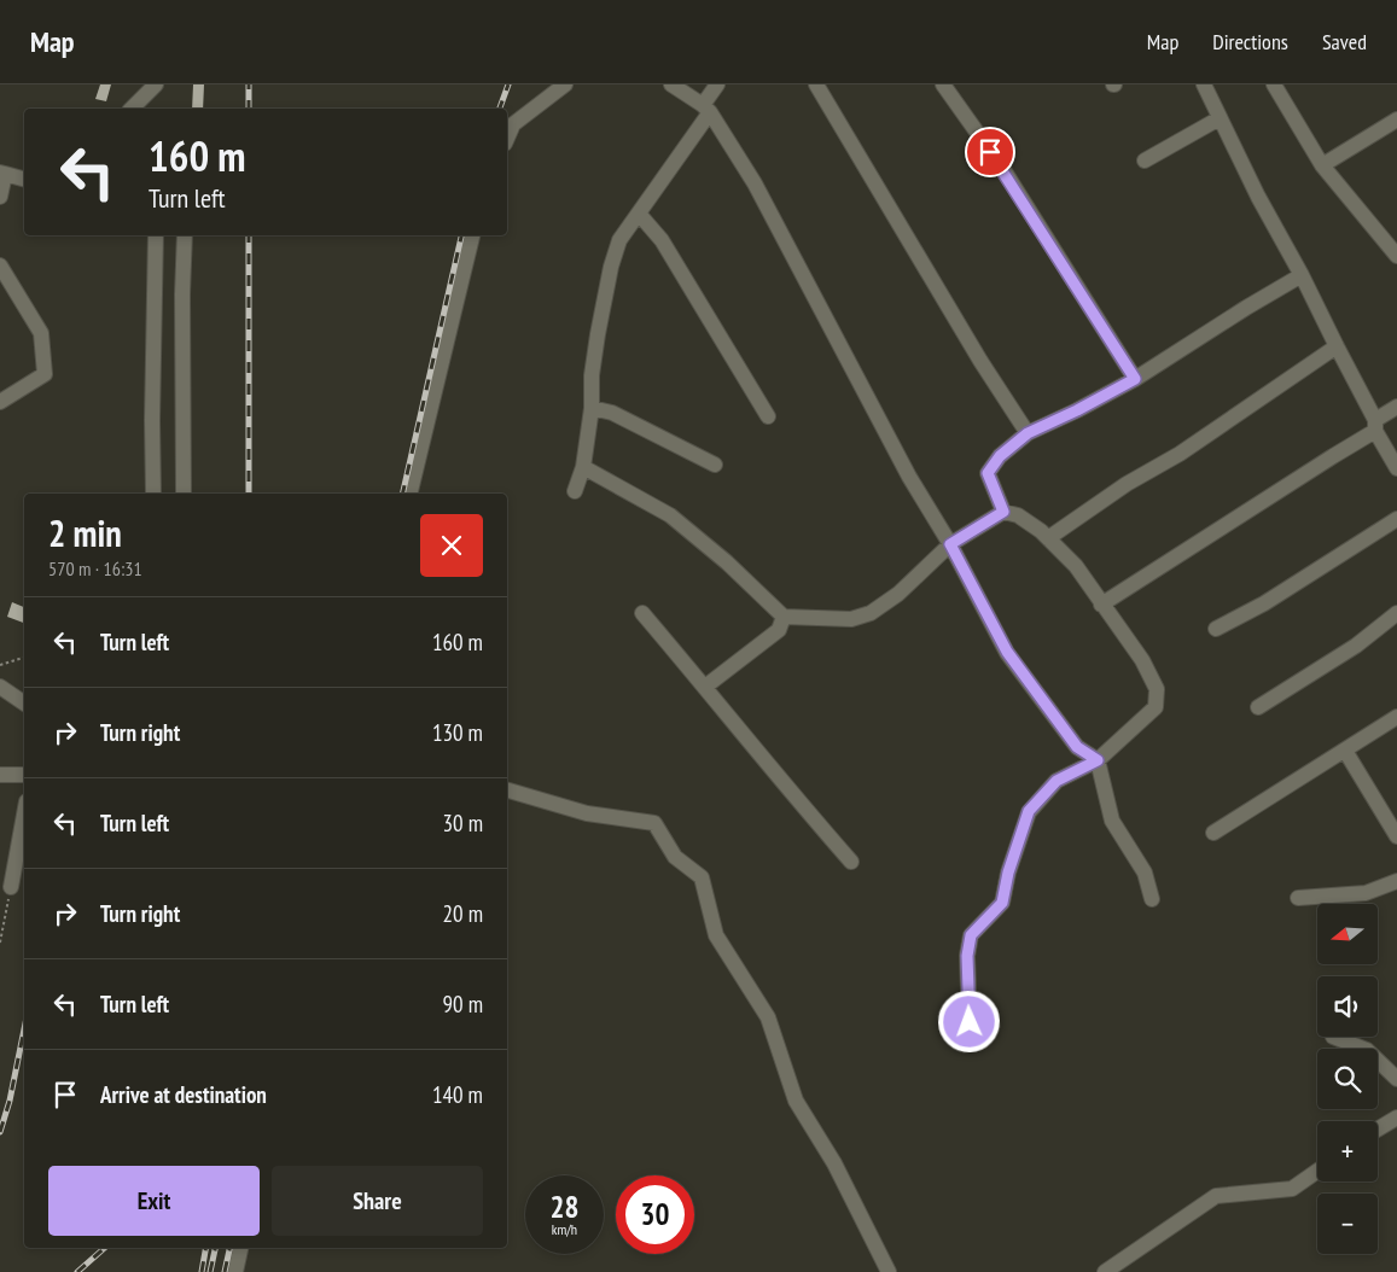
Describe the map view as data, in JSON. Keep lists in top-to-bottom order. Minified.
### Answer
{"north":"left","page":{"header":"Map","nav":["Map","Directions","Saved"],"turn":["160 m","Turn left"],"heading":["2 min","570 m · 16:31"],"list":[{"name":"Turn left","value":"160 m"},{"name":"Turn right","value":"130 m"},{"name":"Turn left","value":"30 m"},{"name":"Turn right","value":"20 m"},{"name":"Turn left","value":"90 m"},{"name":"Arrive at destination","value":"140 m"}],"map_buttons":["+","−"],"buttons":["Exit","Share"],"speed":"28 km/h","limit":"30"}}
